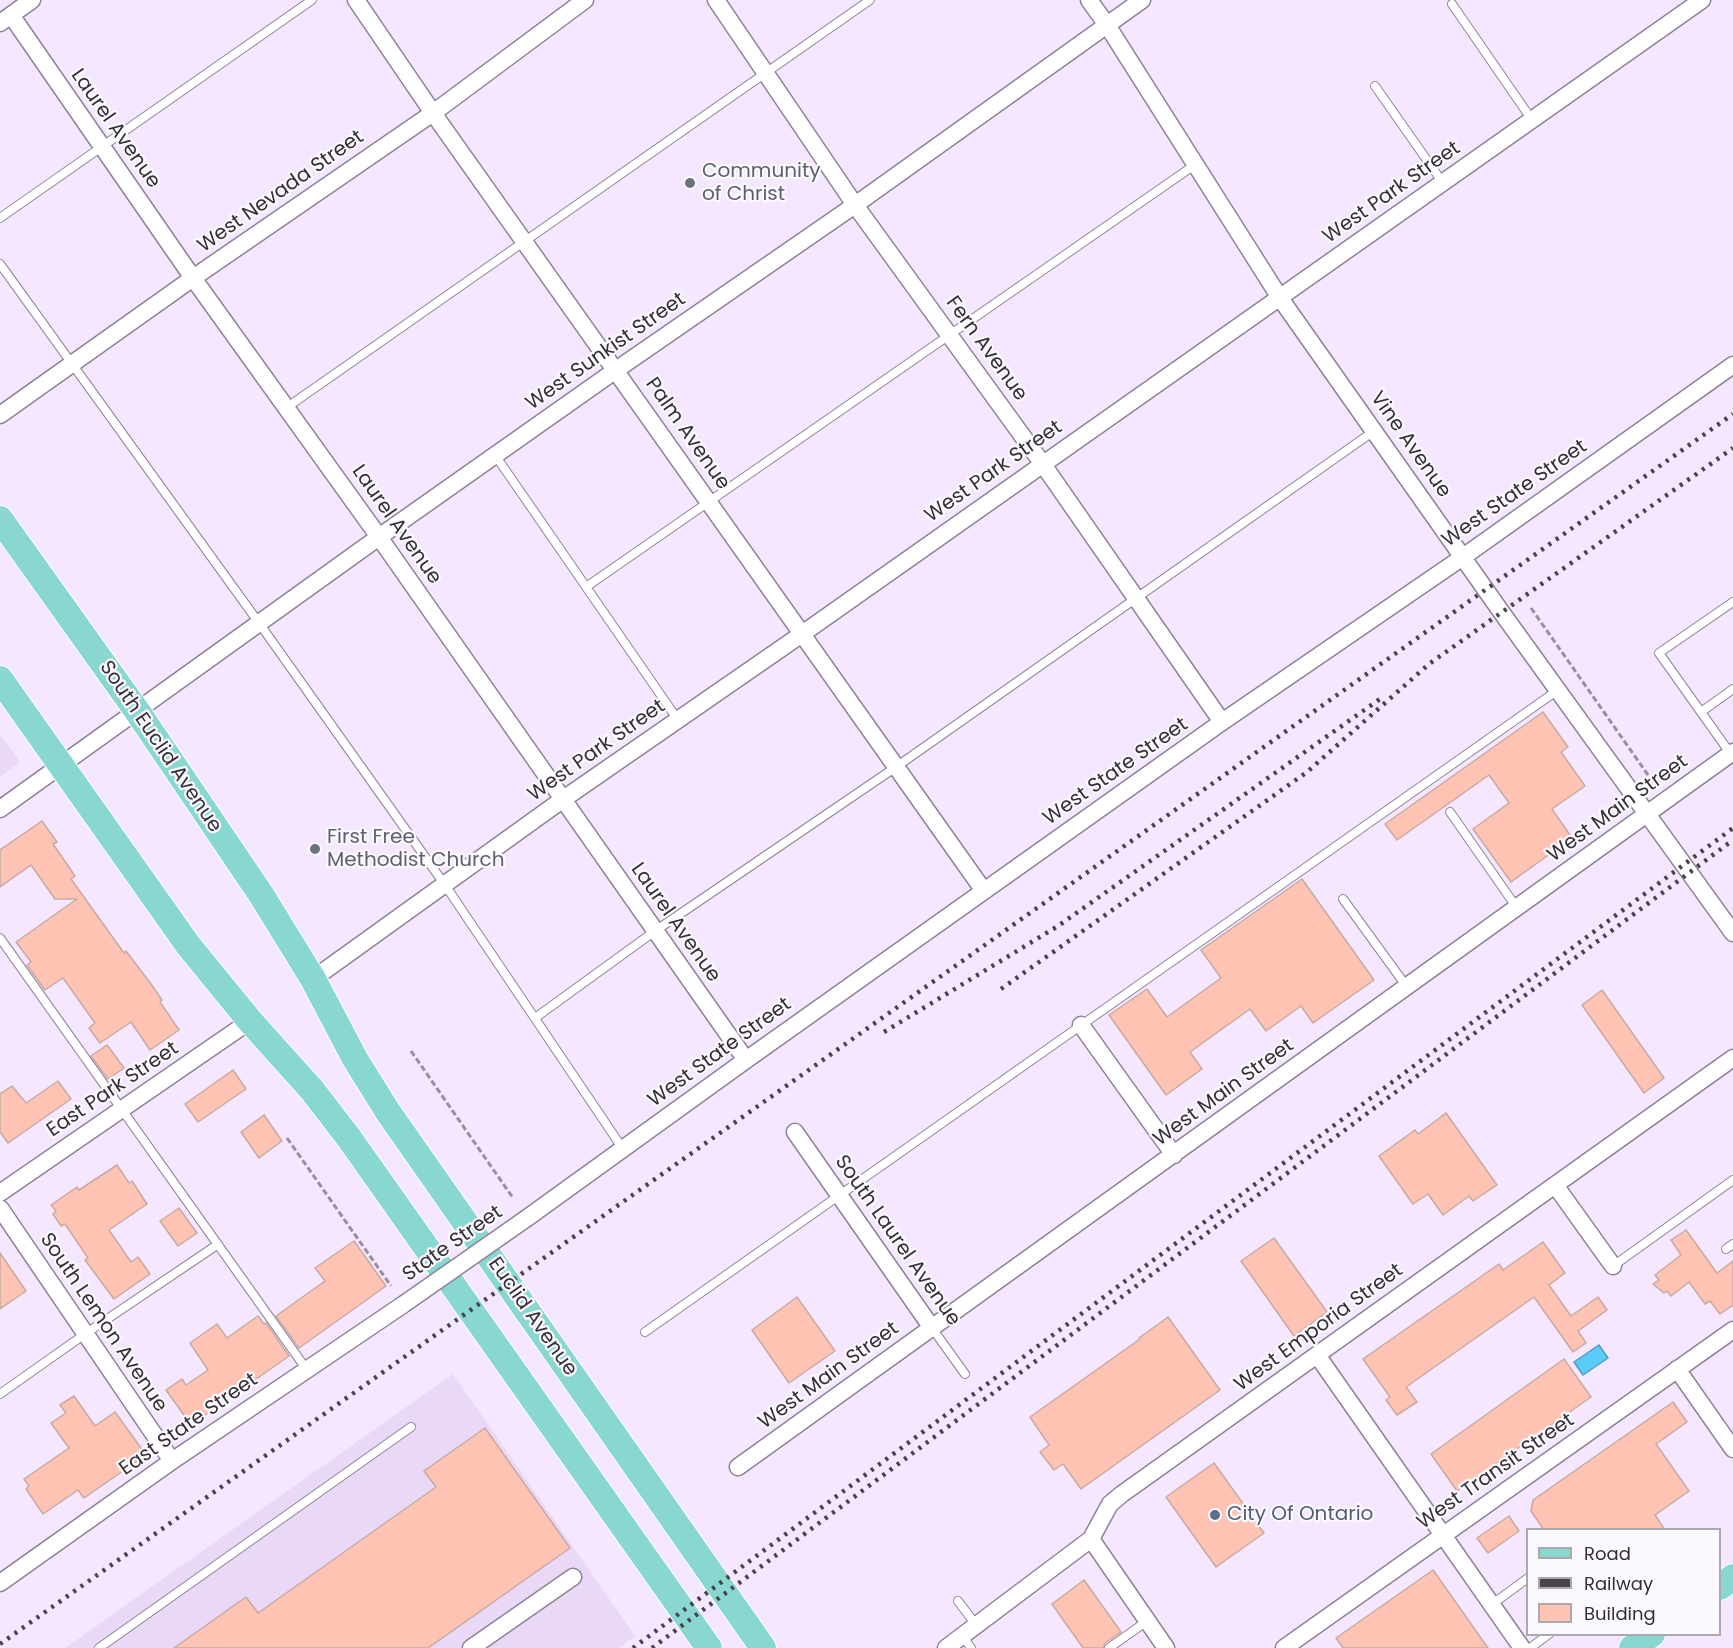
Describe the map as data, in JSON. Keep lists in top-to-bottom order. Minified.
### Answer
{"streets":{"main road":["South Euclid Avenue","Euclid Avenue"],"street":["Laurel Avenue","West Nevada Street","West Park Street","Fern Avenue","West Sunkist Street","Palm Avenue","Vine Avenue","West State Street","West Main Street","East Park Street","South Laurel Avenue","State Street","South Lemon Avenue","West Emporia Street","East State Street","West Transit Street"]},"crossings":[["Laurel Avenue","West Nevada Street"],["Laurel Avenue","West Park Street"],["Laurel Avenue","West Sunkist Street"],["Laurel Avenue","West State Street"],["West Nevada Street","Palm Avenue"],["West Park Street","Fern Avenue"],["West Park Street","Palm Avenue"],["West Park Street","Vine Avenue"],["West Park Street","South Euclid Avenue"],["West Park Street","Euclid Avenue"],["Fern Avenue","West Sunkist Street"],["Fern Avenue","West State Street"],["West Sunkist Street","Palm Avenue"],["West Sunkist Street","Vine Avenue"],["West Sunkist Street","South Euclid Avenue"],["Palm Avenue","West State Street"],["Vine Avenue","West State Street"],["Vine Avenue","West Main Street"],["West State Street","State Street"],["South Euclid Avenue","Euclid Avenue"],["West Main Street","South Laurel Avenue"],["State Street","East State Street"],["South Lemon Avenue","East State Street"]],"places":["Community of Christ","First Free Methodist Church","City Of Ontario"],"legend":["Road","Railway","Building"]}
